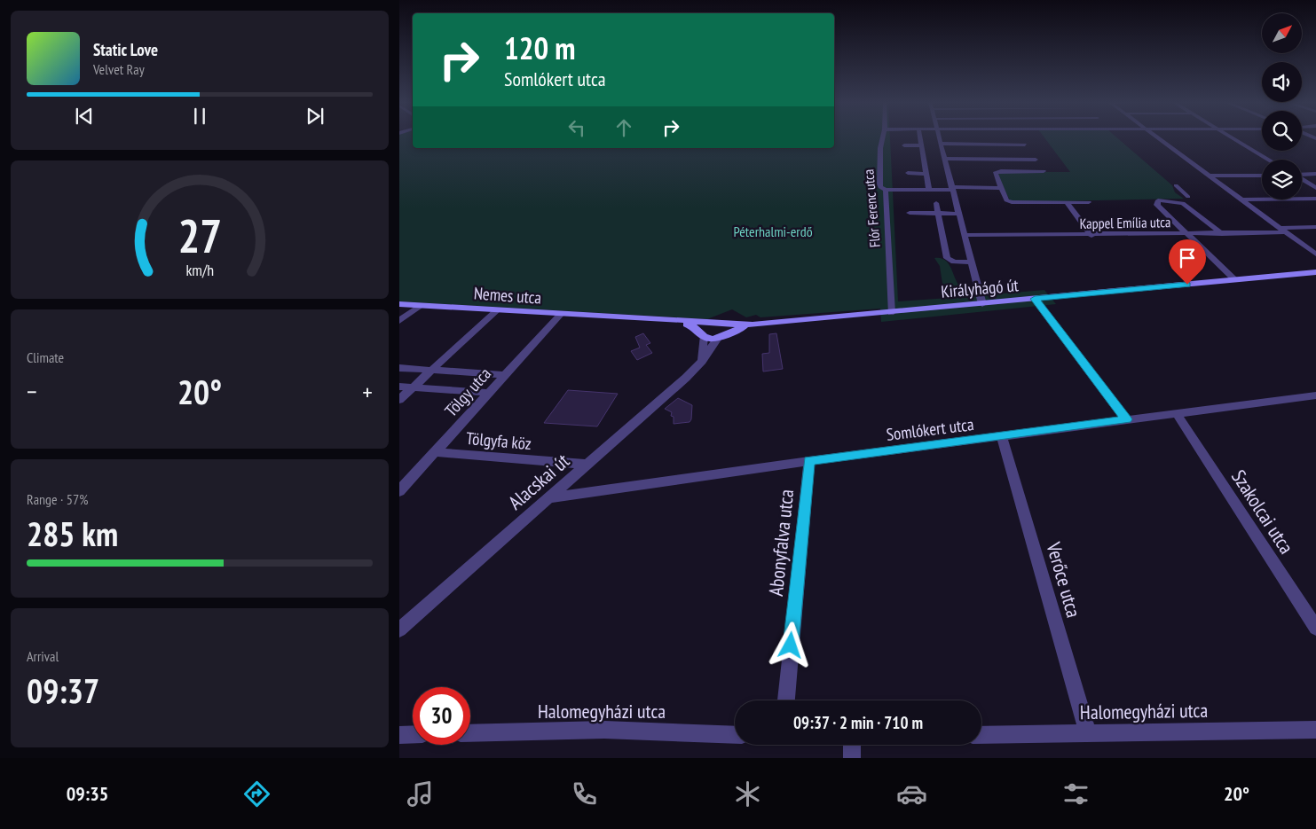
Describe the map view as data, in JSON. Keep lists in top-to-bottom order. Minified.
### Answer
{"streets":{"street":["Flór Ferenc utca","Kappel Emília utca","Királyhágó út","Nemes utca","Tölgy utca","Somlókert utca","Tölgyfa köz","Alacskai út","Szakolcai utca","Abonyfalva utca","Verőce utca","Halomegyházi utca"]},"crossings":[["Flór Ferenc utca","Királyhágó út"],["Királyhágó út","Nemes utca"],["Királyhágó út","Alacskai út"],["Nemes utca","Tölgy utca"],["Nemes utca","Alacskai út"],["Tölgy utca","Tölgyfa köz"],["Somlókert utca","Alacskai út"],["Somlókert utca","Szakolcai utca"],["Somlókert utca","Abonyfalva utca"],["Somlókert utca","Verőce utca"],["Tölgyfa köz","Alacskai út"],["Verőce utca","Halomegyházi utca"]],"parks":["Péterhalmi-erdő"],"north":"top right","page":{"turn":["120 m","Somlókert utca"],"song":["Static Love","Velvet Ray"],"tile":["Climate",["Range · 57%","285 km"],["Arrival","09:37"]],"heat":["−","20°","+"],"limit":"30","trip":"09:37 · 2 min · 710 m","tabs":["09:35","20°"],"gauge":["27","km/h"]}}
